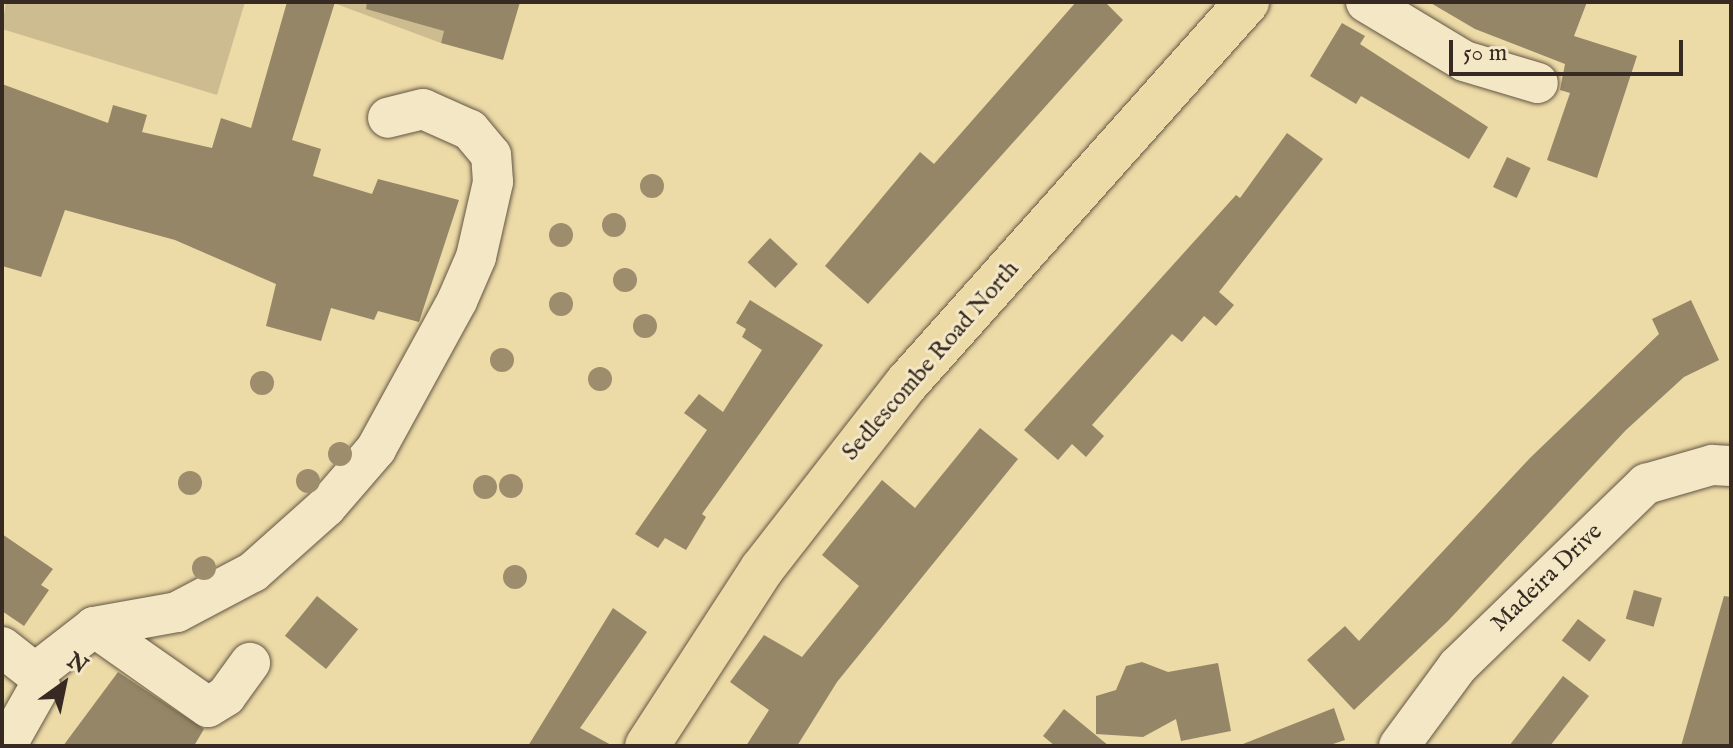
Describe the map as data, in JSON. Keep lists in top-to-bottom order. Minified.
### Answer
{"streets":{"highway":["Sedlescombe Road North"],"street":["Madeira Drive"]},"scale_bar":"50 m","north":"top right"}
